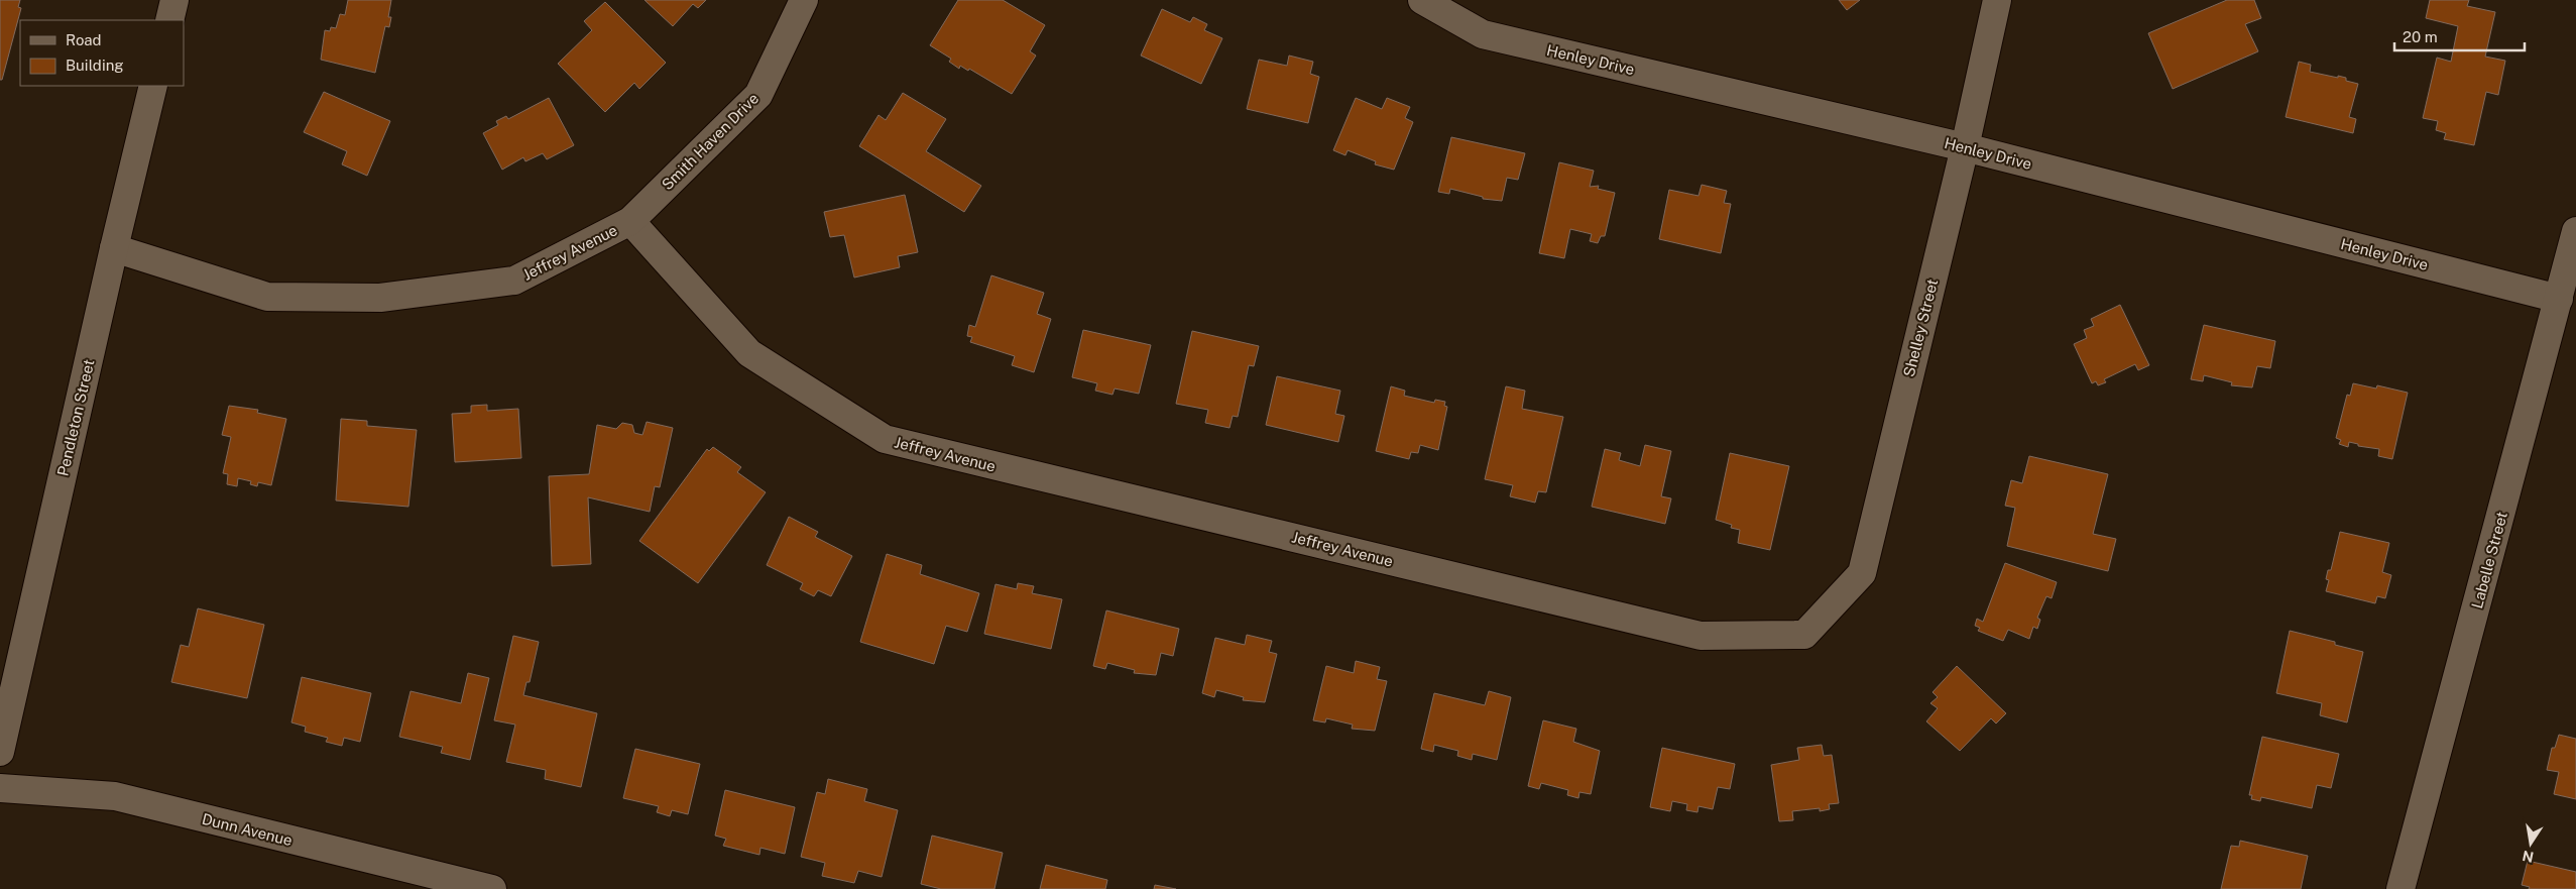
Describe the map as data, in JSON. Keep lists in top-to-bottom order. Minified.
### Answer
{"streets":{"street":["Henley Drive","Smith Haven Drive","Jeffrey Avenue","Shelley Street","Pendleton Street","Labelle Street","Dunn Avenue"]},"crossings":[["Henley Drive","Shelley Street"],["Henley Drive","Labelle Street"],["Smith Haven Drive","Jeffrey Avenue"],["Jeffrey Avenue","Shelley Street"],["Jeffrey Avenue","Pendleton Street"]],"legend":["Road","Building"],"scale_bar":"20 m","north":"bottom"}
